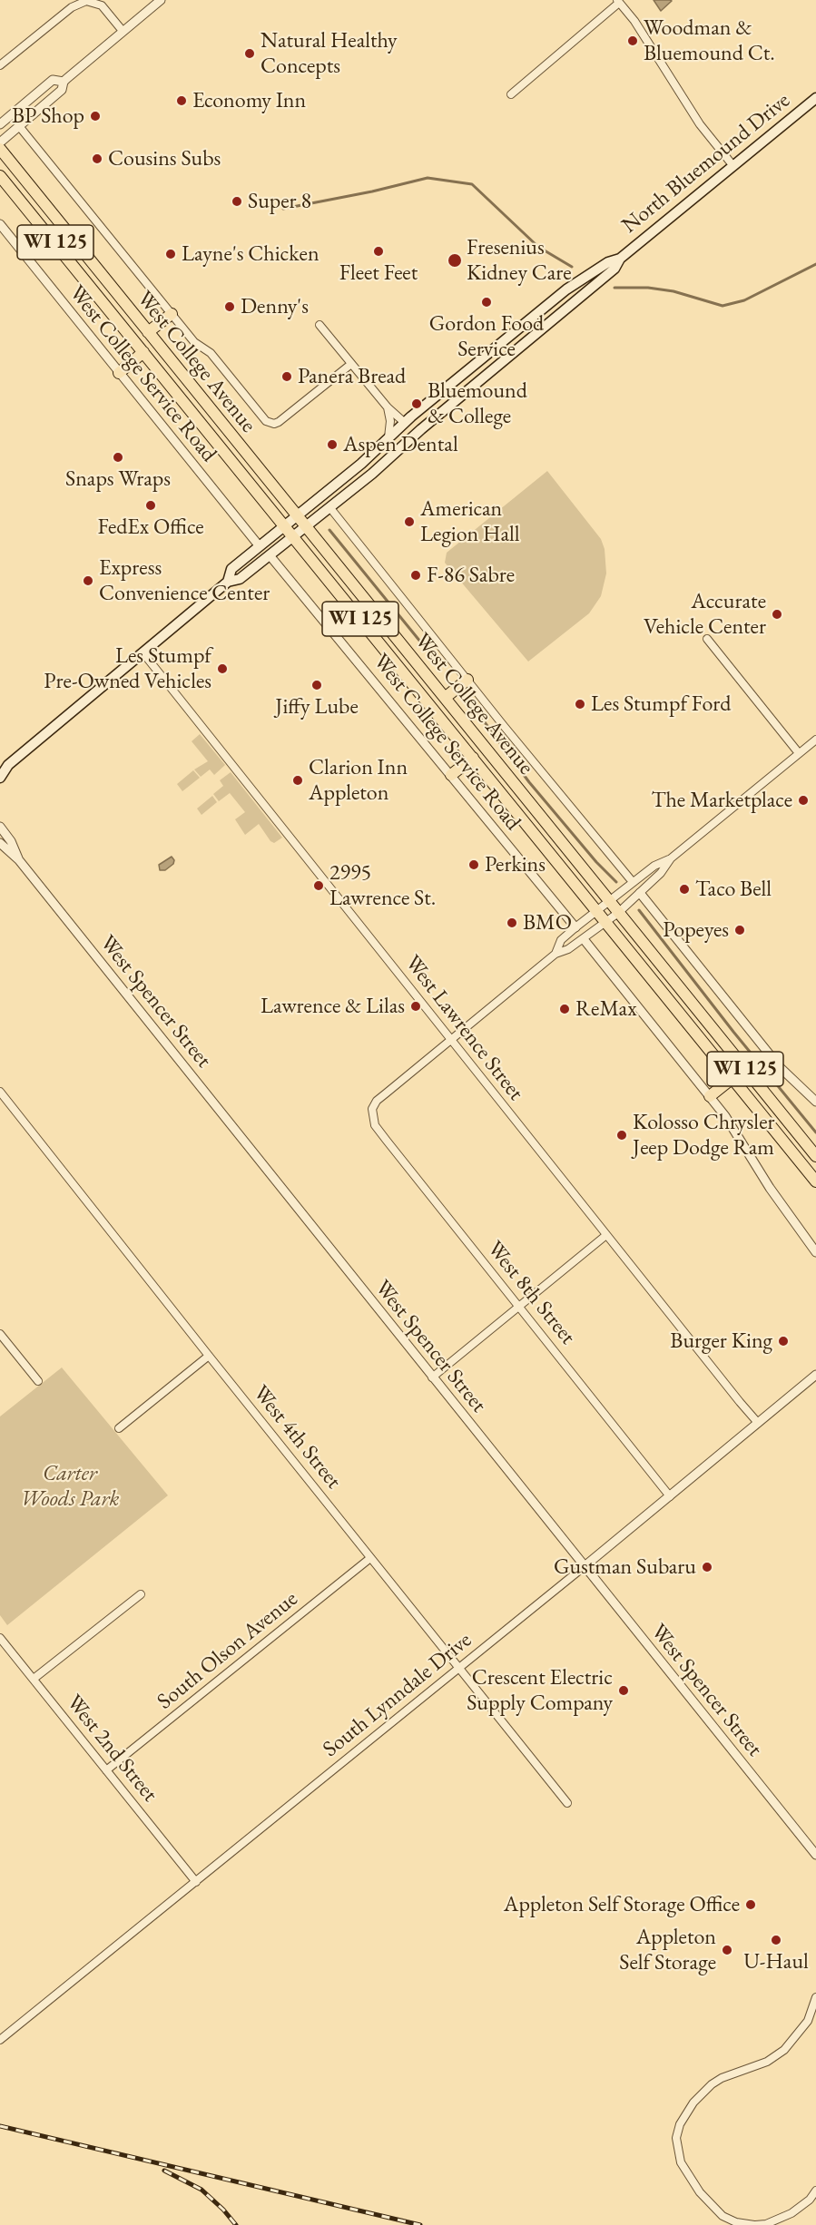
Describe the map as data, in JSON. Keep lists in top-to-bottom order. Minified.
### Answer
{"streets":{"main road":["North Bluemound Drive","WI 125","West College Avenue"],"street":["West College Service Road","West Spencer Street","West Lawrence Street","West 8th Street","West 4th Street","South Olson Avenue","South Lynndale Drive","West 2nd Street"]},"crossings":[["North Bluemound Drive","West College Avenue"],["North Bluemound Drive","West College Service Road"],["West Spencer Street","South Lynndale Drive"],["West Lawrence Street","West 8th Street"],["West Lawrence Street","South Lynndale Drive"],["West 8th Street","South Lynndale Drive"],["West 4th Street","South Olson Avenue"],["West 4th Street","South Lynndale Drive"],["South Olson Avenue","West 2nd Street"],["South Lynndale Drive","West 2nd Street"]],"parks":["Carter Woods Park"],"places":["Woodman & Bluemound Ct.","Natural Healthy Concepts","Economy Inn","BP Shop","Cousins Subs","Super 8","Fleet Feet","Layne's Chicken","Fresenius Kidney Care","Gordon Food Service","Denny's","Panera Bread","Bluemound & College","Aspen Dental","Snaps Wraps","FedEx Office","American Legion Hall","F-86 Sabre","Express Convenience Center","Accurate Vehicle Center","Les Stumpf Pre-Owned Vehicles","Jiffy Lube","Les Stumpf Ford","Clarion Inn Appleton","The Marketplace","Perkins","2995 Lawrence St.","Taco Bell","BMO","Popeyes","Lawrence & Lilas","ReMax","Kolosso Chrysler Jeep Dodge Ram","Burger King","Gustman Subaru","Crescent Electric Supply Company","Appleton Self Storage Office","U-Haul","Appleton Self Storage"]}
